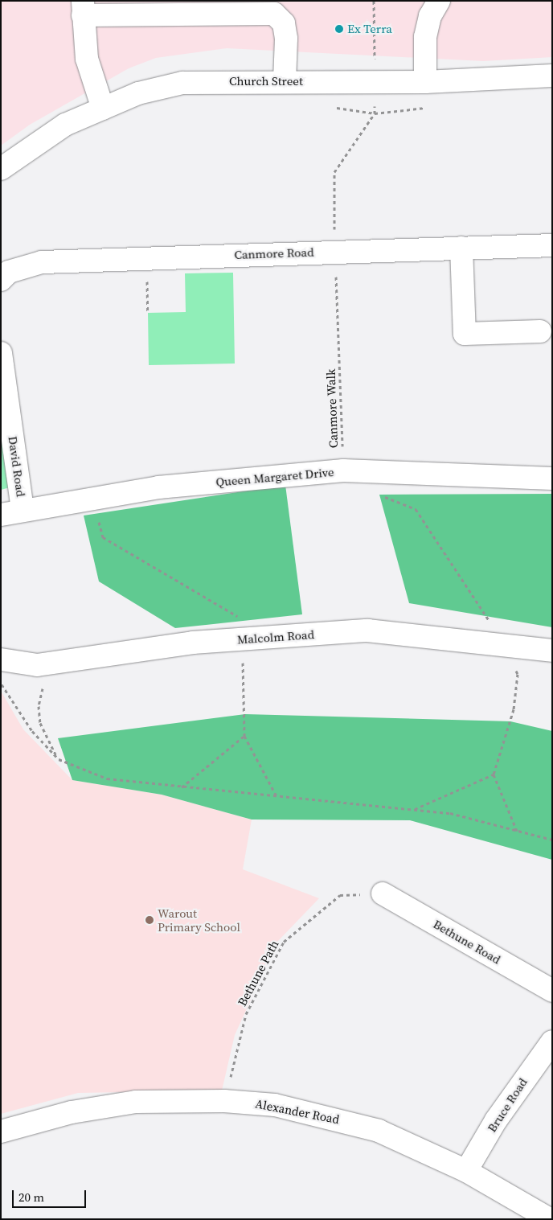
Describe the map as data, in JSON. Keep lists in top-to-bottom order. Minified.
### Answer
{"streets":{"street":["Church Street","Canmore Road","David Road","Queen Margaret Drive","Malcolm Road","Bethune Road","Bruce Road","Alexander Road"],"path":["Canmore Walk","Bethune Path"]},"crossings":[["Canmore Road","Canmore Walk"],["Canmore Walk","Queen Margaret Drive"],["David Road","Queen Margaret Drive"],["Bethune Road","Bethune Path"],["Bethune Path","Alexander Road"],["Bruce Road","Alexander Road"]],"places":["Ex Terra","Warout Primary School"],"scale_bar":"20 m"}
